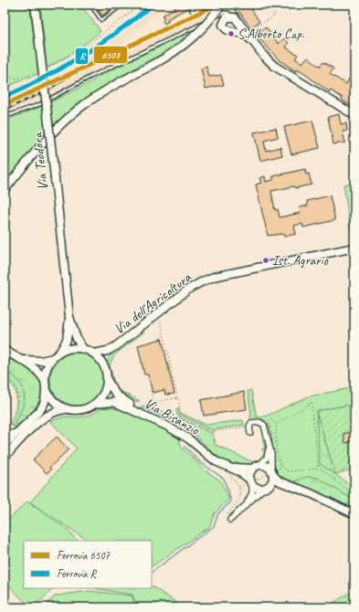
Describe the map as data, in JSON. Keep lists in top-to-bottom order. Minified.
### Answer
{"streets":{"main road":["Via Teodora","Via dell'Agricoltura","Via Bisanzio"]},"crossings":[["Via Teodora","Via dell'Agricoltura"],["Via Teodora","Via Bisanzio"],["Via dell'Agricoltura","Via Bisanzio"]],"places":["S.Alberto Cap.","Ist. Agrario"],"lines":["rail line 6507","rail line R"],"legend":["Ferrovia 6507","Ferrovia R"]}
